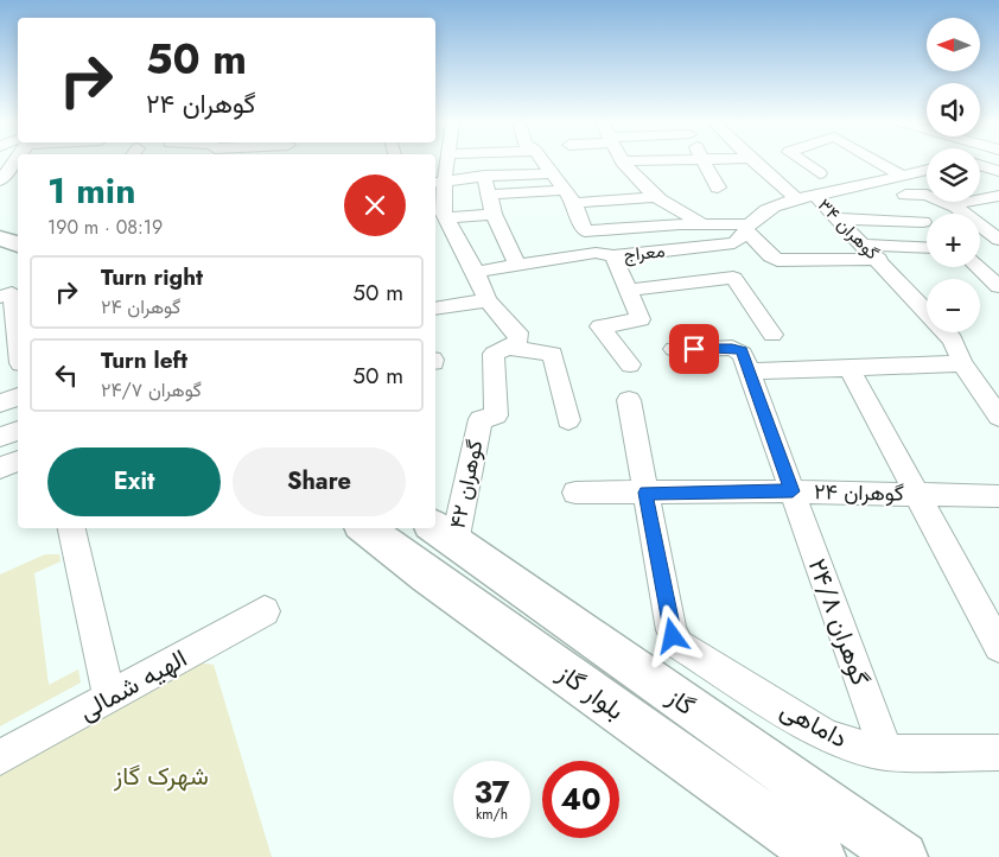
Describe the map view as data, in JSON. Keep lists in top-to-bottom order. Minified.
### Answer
{"streets":{"main road":["بلوار گاز","گاز"],"street":["گوهران ۳۴","معراج","گوهران ۴۲","گوهران ۲۴","گوهران ۲۴/۸","الهیه شمالی","داماهی"]},"crossings":[["گوهران ۳۴","معراج"],["معراج","گوهران ۴۲"],["گوهران ۴۲","گاز"],["گوهران ۲۴","گوهران ۲۴/۸"],["گوهران ۲۴","داماهی"],["گوهران ۲۴/۸","داماهی"]],"parks":["شهرک گاز"],"north":"left","page":{"map_buttons":["+","−"],"turn":["50 m","گوهران ۲۴"],"heading":["1 min","190 m · 08:19"],"list":[{"name":"Turn right","note":"گوهران ۲۴","value":"50 m"},{"name":"Turn left","note":"گوهران ۲۴/۷","value":"50 m"}],"buttons":["Exit","Share"],"speed":"37 km/h","limit":"40"}}
